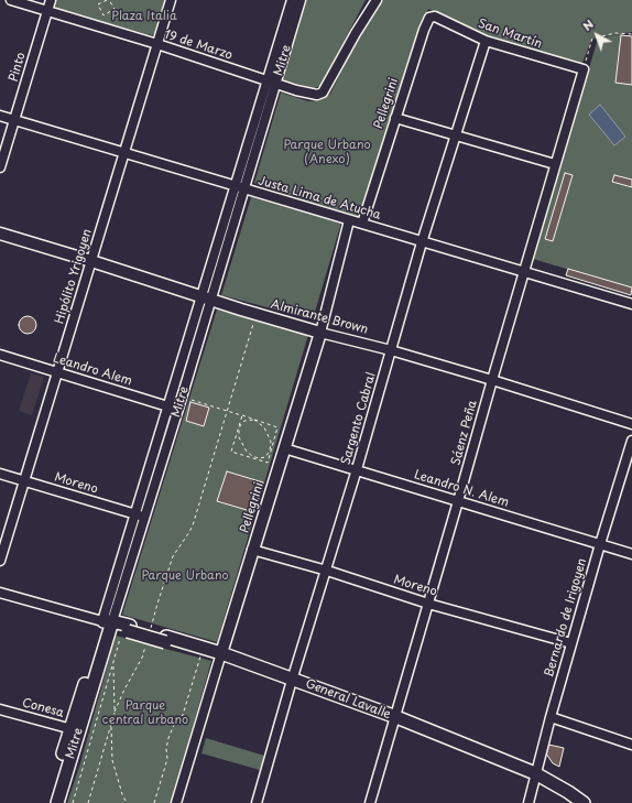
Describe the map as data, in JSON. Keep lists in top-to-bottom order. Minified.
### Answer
{"streets":{"main road":["Mitre","General Lavalle"],"street":["San Martín","19 de Marzo","Pinto","Pellegrini","Justa Lima de Atucha","Hipólito Yrigoyen","Almirante Brown","Leandro Alem","Sargento Cabral","Sáenz Peña","Moreno","Leandro N. Alem","Bernardo de Irigoyen","Conesa"]},"crossings":[["San Martín","Pellegrini"],["San Martín","Sargento Cabral"],["San Martín","Sáenz Peña"],["19 de Marzo","Mitre"],["19 de Marzo","Pinto"],["19 de Marzo","Hipólito Yrigoyen"],["Mitre","Justa Lima de Atucha"],["Mitre","Almirante Brown"],["Mitre","Leandro Alem"],["Mitre","Moreno"],["Mitre","General Lavalle"],["Mitre","Conesa"],["Pinto","Justa Lima de Atucha"],["Pellegrini","Justa Lima de Atucha"],["Pellegrini","Almirante Brown"],["Pellegrini","Moreno"],["Pellegrini","Leandro N. Alem"],["Pellegrini","General Lavalle"],["Justa Lima de Atucha","Hipólito Yrigoyen"],["Justa Lima de Atucha","Sargento Cabral"],["Justa Lima de Atucha","Sáenz Peña"],["Hipólito Yrigoyen","Almirante Brown"],["Hipólito Yrigoyen","Leandro Alem"],["Hipólito Yrigoyen","Moreno"],["Almirante Brown","Sargento Cabral"],["Almirante Brown","Sáenz Peña"],["Sargento Cabral","Moreno"],["Sargento Cabral","Leandro N. Alem"],["Sargento Cabral","General Lavalle"],["Sáenz Peña","Moreno"],["Sáenz Peña","Leandro N. Alem"],["Sáenz Peña","General Lavalle"],["Moreno","Bernardo de Irigoyen"],["Leandro N. Alem","Bernardo de Irigoyen"],["Bernardo de Irigoyen","General Lavalle"]],"parks":["Plaza Italia","Parque Urbano (Anexo)","Parque Urbano","Parque central urbano"],"north":"top left"}
